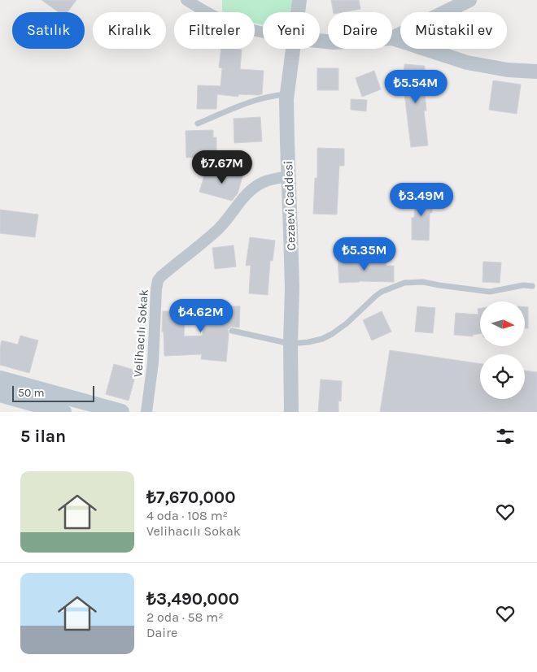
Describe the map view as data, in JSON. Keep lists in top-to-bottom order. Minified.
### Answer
{"streets":{"street":["Cezaevi Caddesi","Velihacılı Sokak"]},"crossings":[["Cezaevi Caddesi","Velihacılı Sokak"]],"scale_bar":"50 m","north":"right","page":{"chip":["Satılık","Kiralık","Filtreler","Yeni","Daire","Müstakil ev"],"price":["₺5.54M","₺7.67M","₺3.49M","₺5.35M","₺4.62M"],"scale":"50 m","heading":"5 ilan","list":[{"name":"₺7,670,000","note":"4 oda · 108 m² · Velihacılı Sokak"},{"name":"₺3,490,000","note":"2 oda · 58 m² · Daire"}]}}
